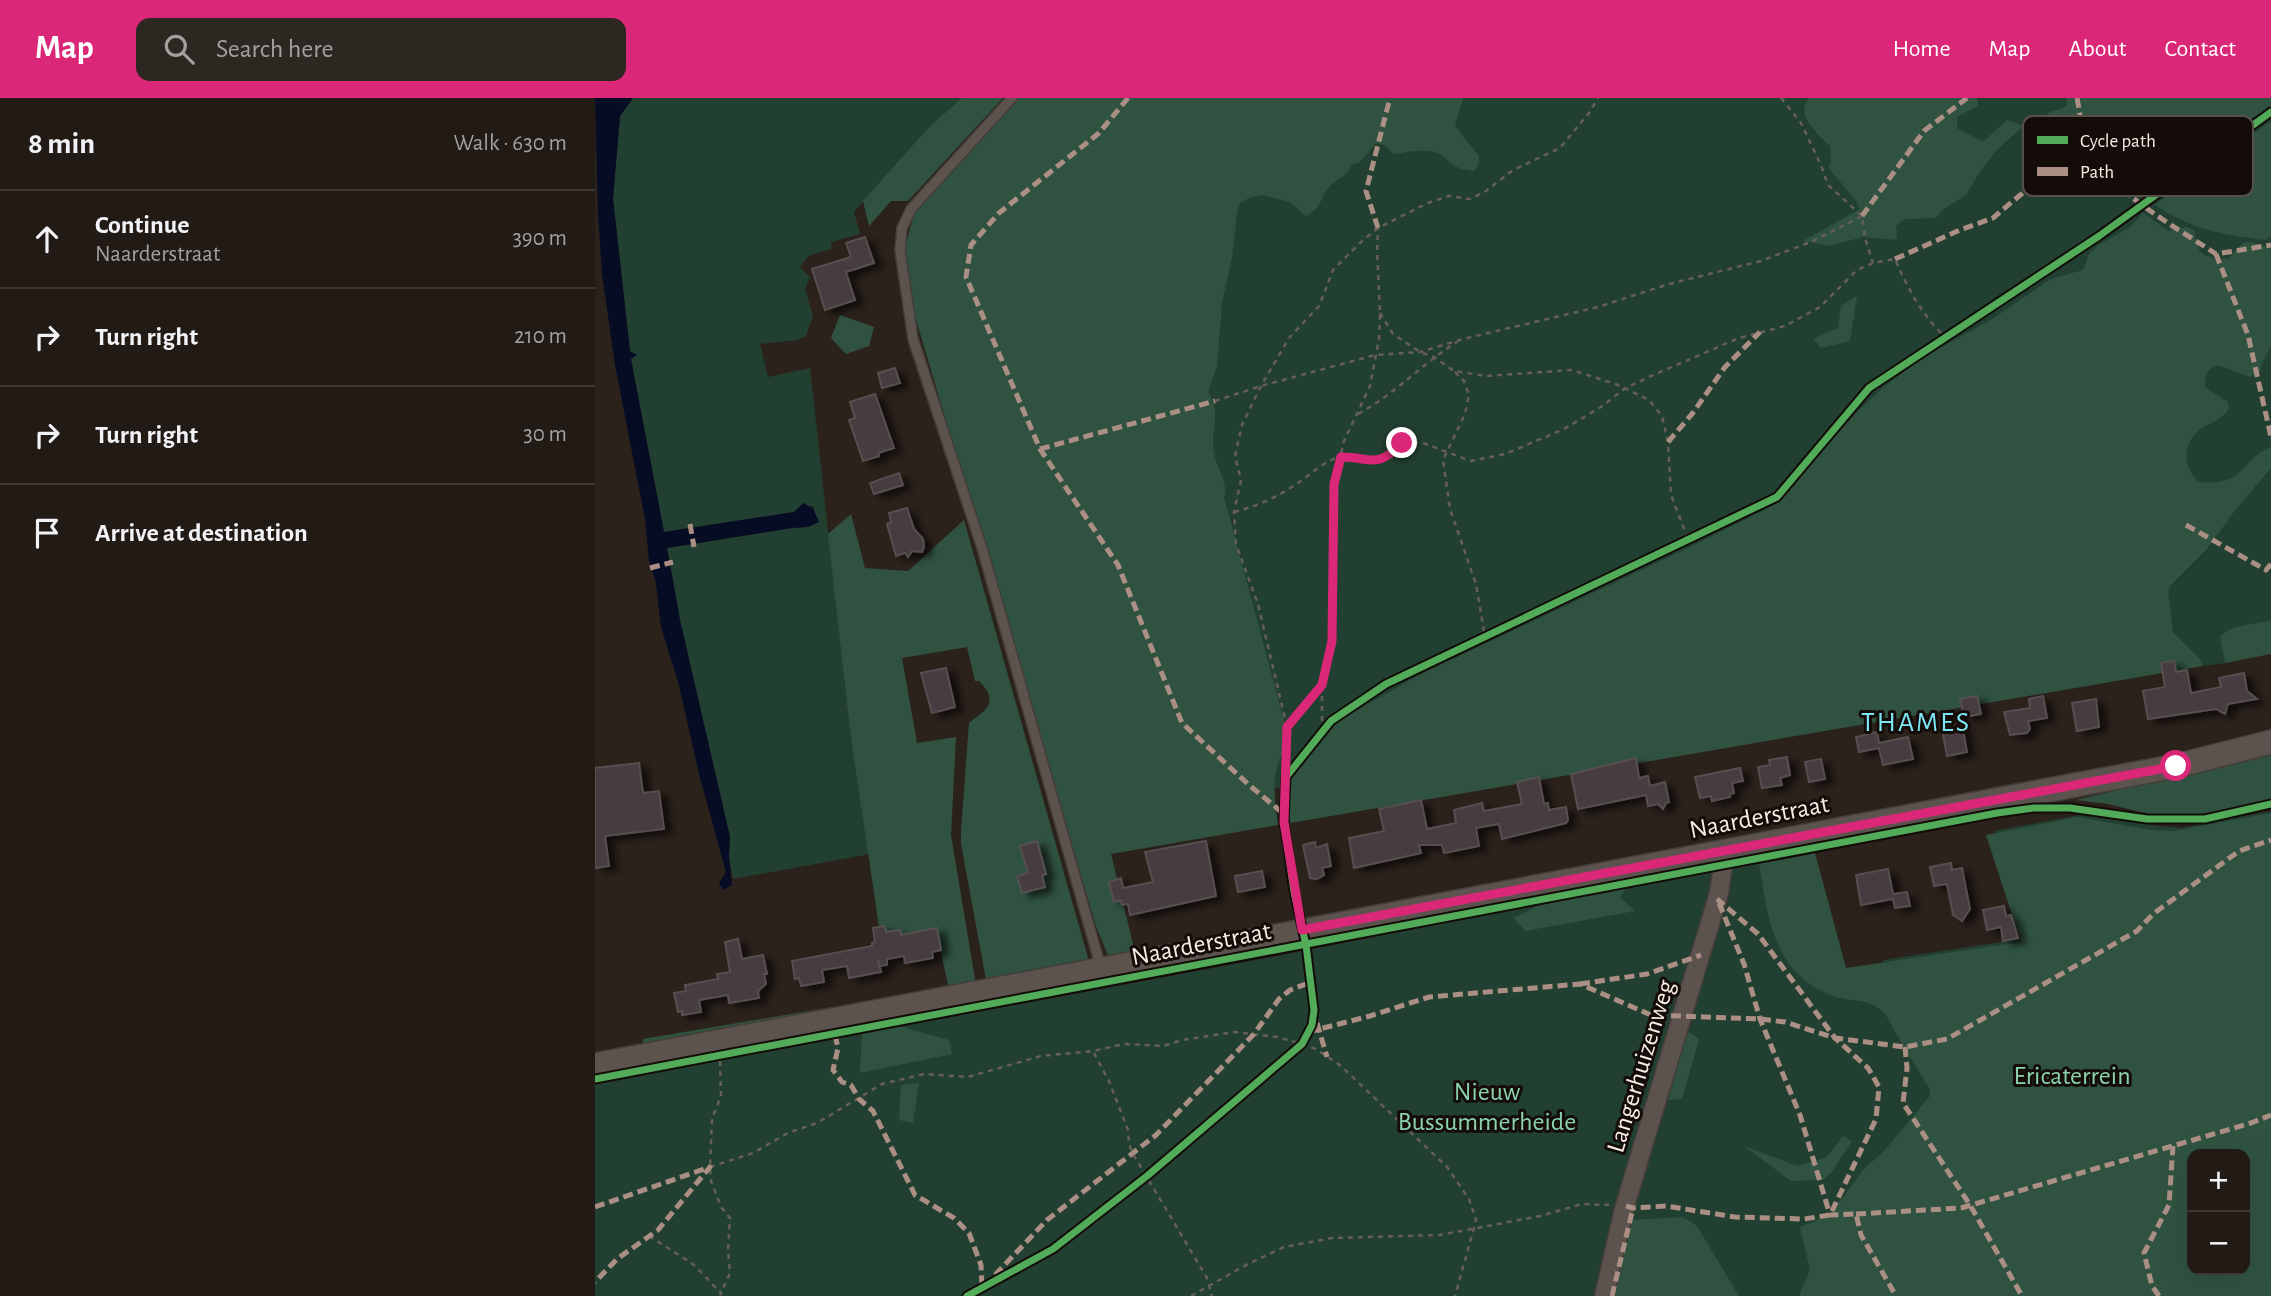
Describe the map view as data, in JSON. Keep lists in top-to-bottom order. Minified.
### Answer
{"streets":{"street":["Naarderstraat","Langerhuizenweg"]},"crossings":[["Naarderstraat","Langerhuizenweg"]],"districts":["THAMES"],"parks":["Ericaterrein","Nieuw Bussummerheide"],"legend":["Cycle path","Path"],"page":{"header":"Map","search":"Search here","nav":["Home","Map","About","Contact"],"heading":["8 min","Walk · 630 m"],"list":[["Continue","Naarderstraat","390 m"],["Turn right","210 m"],["Turn right","30 m"],"Arrive at destination"],"map_buttons":["+","−"]}}
